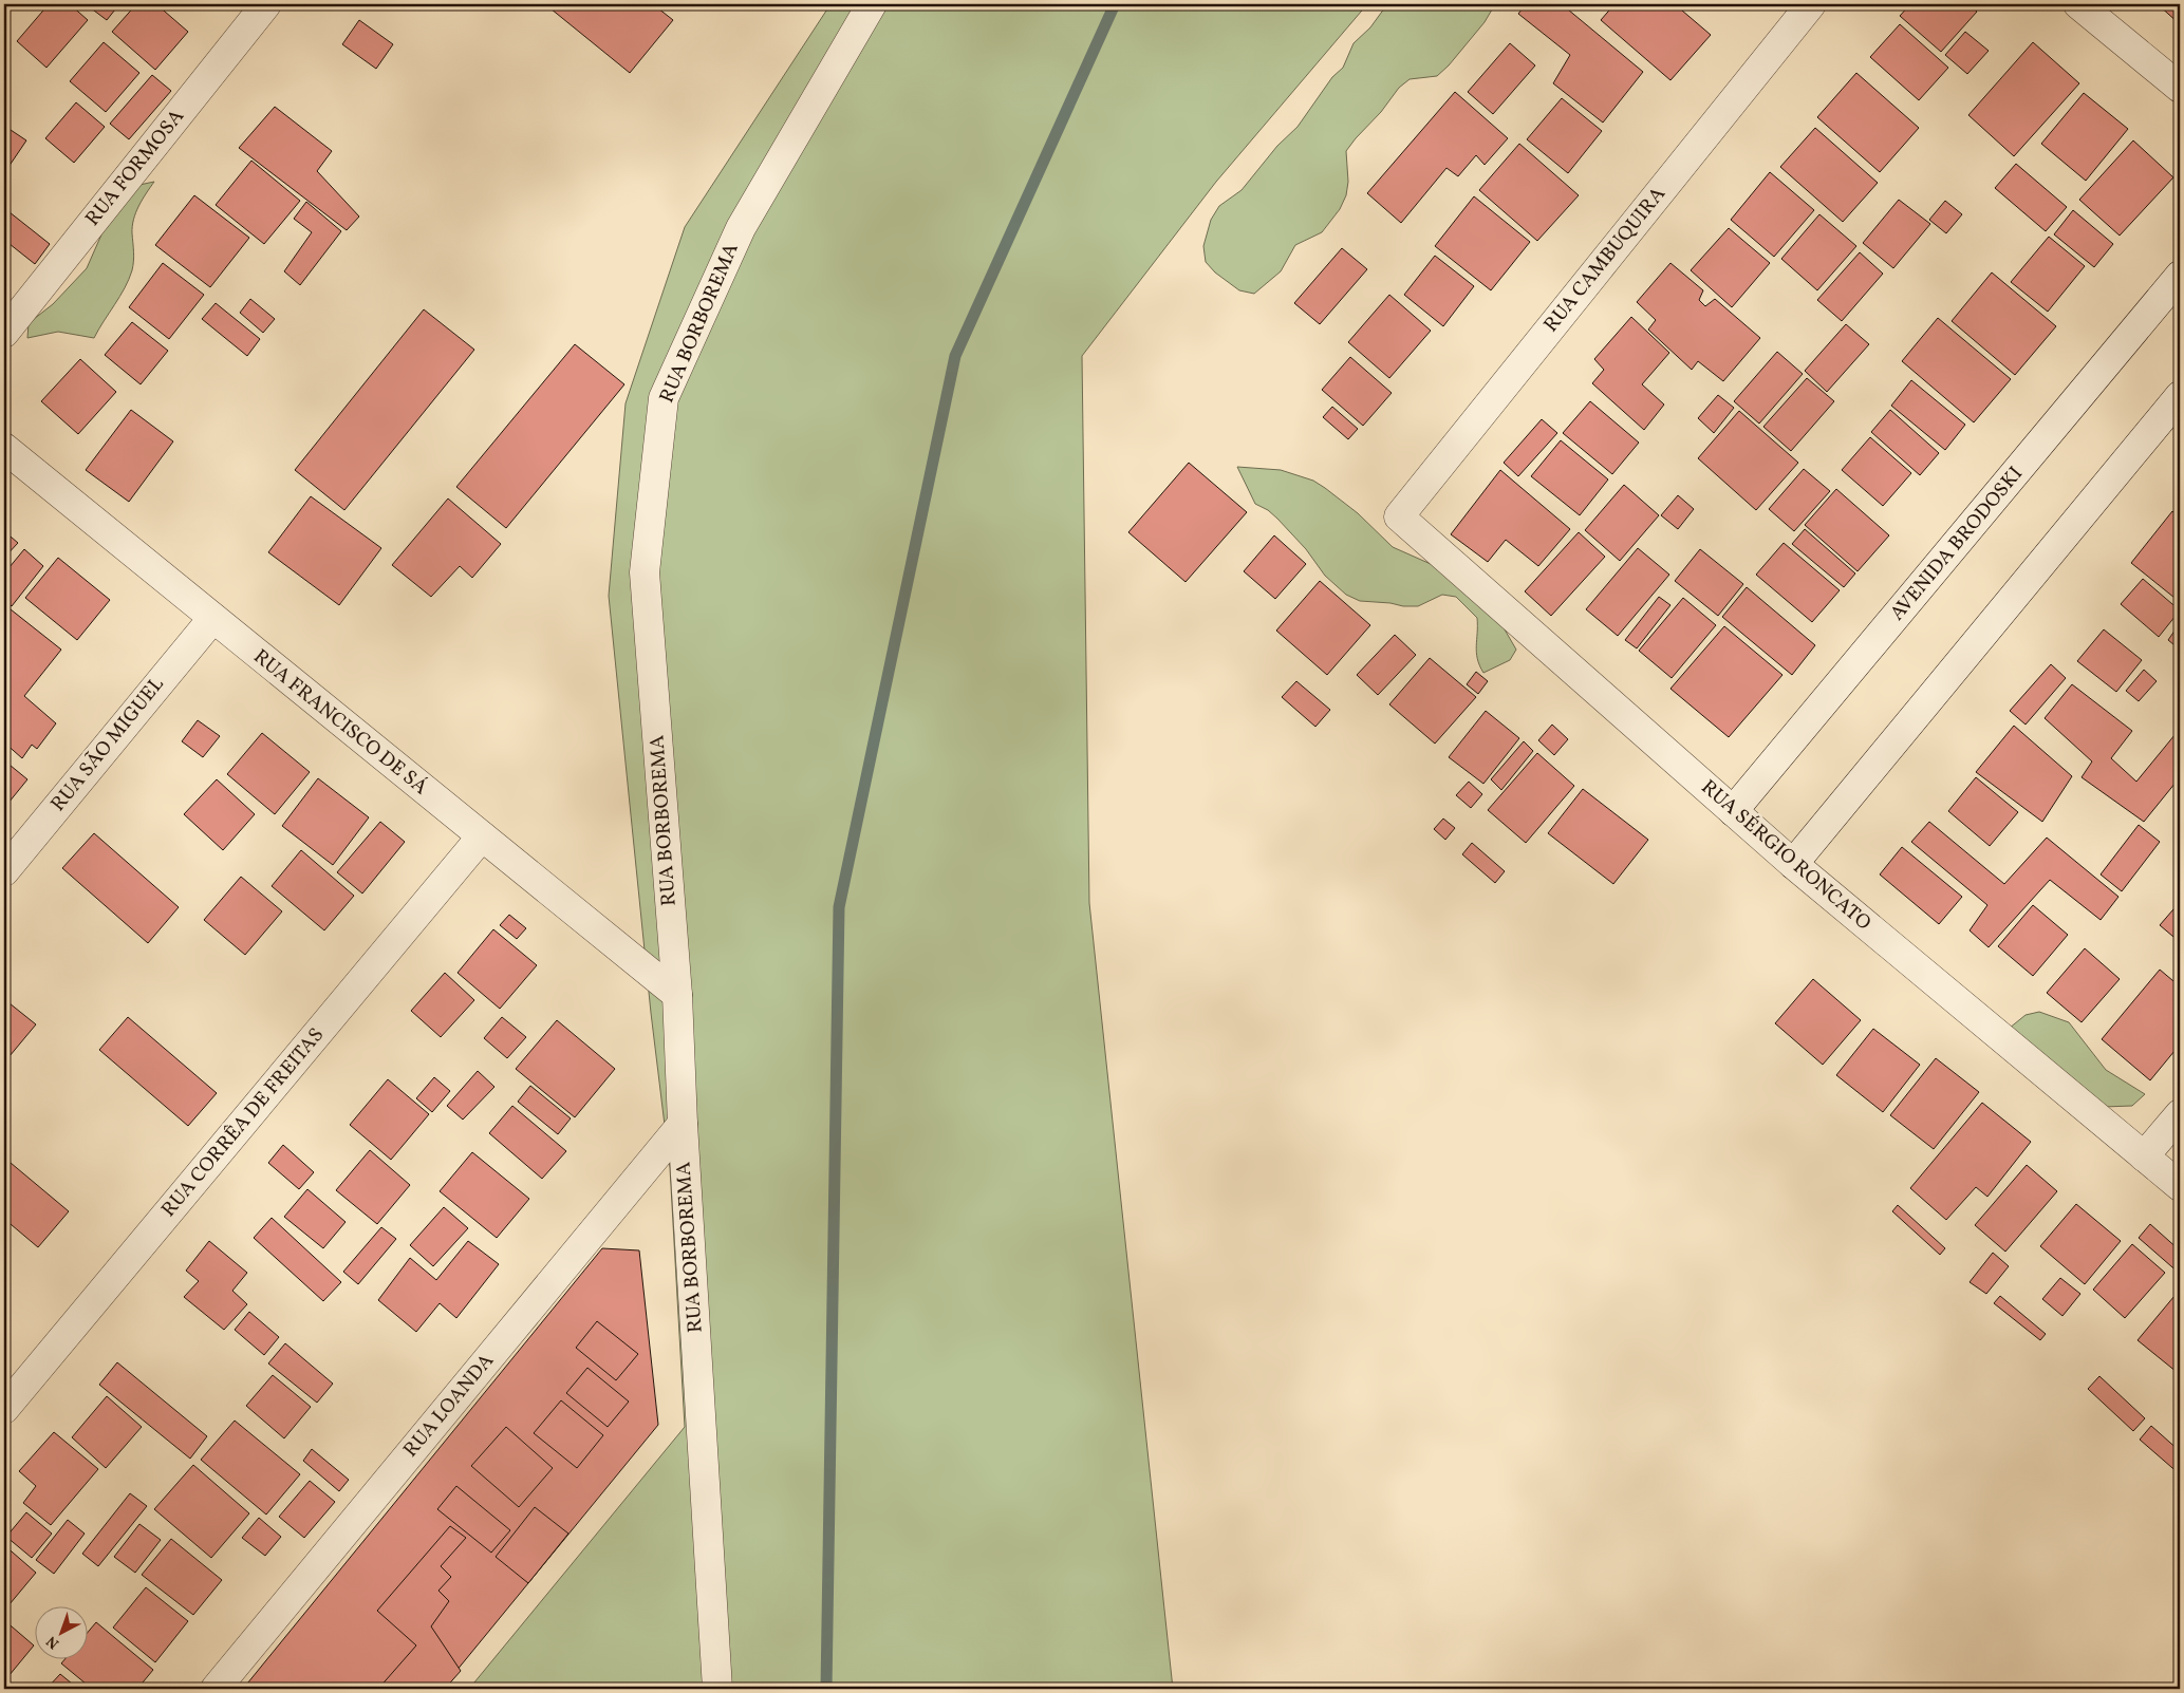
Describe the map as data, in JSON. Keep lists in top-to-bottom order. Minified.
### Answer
{"streets":{"street":["RUA FORMOSA","RUA CAMBUQUIRA","RUA BORBOREMA","AVENIDA BRODOSKI","RUA FRANCISCO DE SÁ","RUA SÃO MIGUEL","RUA SÉRGIO RONCATO","RUA CORRÊA DE FREITAS","RUA LOANDA"]},"crossings":[["RUA CAMBUQUIRA","RUA SÉRGIO RONCATO"],["RUA BORBOREMA","RUA FRANCISCO DE SÁ"],["RUA BORBOREMA","RUA LOANDA"],["AVENIDA BRODOSKI","RUA SÉRGIO RONCATO"],["RUA FRANCISCO DE SÁ","RUA SÃO MIGUEL"],["RUA FRANCISCO DE SÁ","RUA CORRÊA DE FREITAS"]],"north":"bottom left"}
